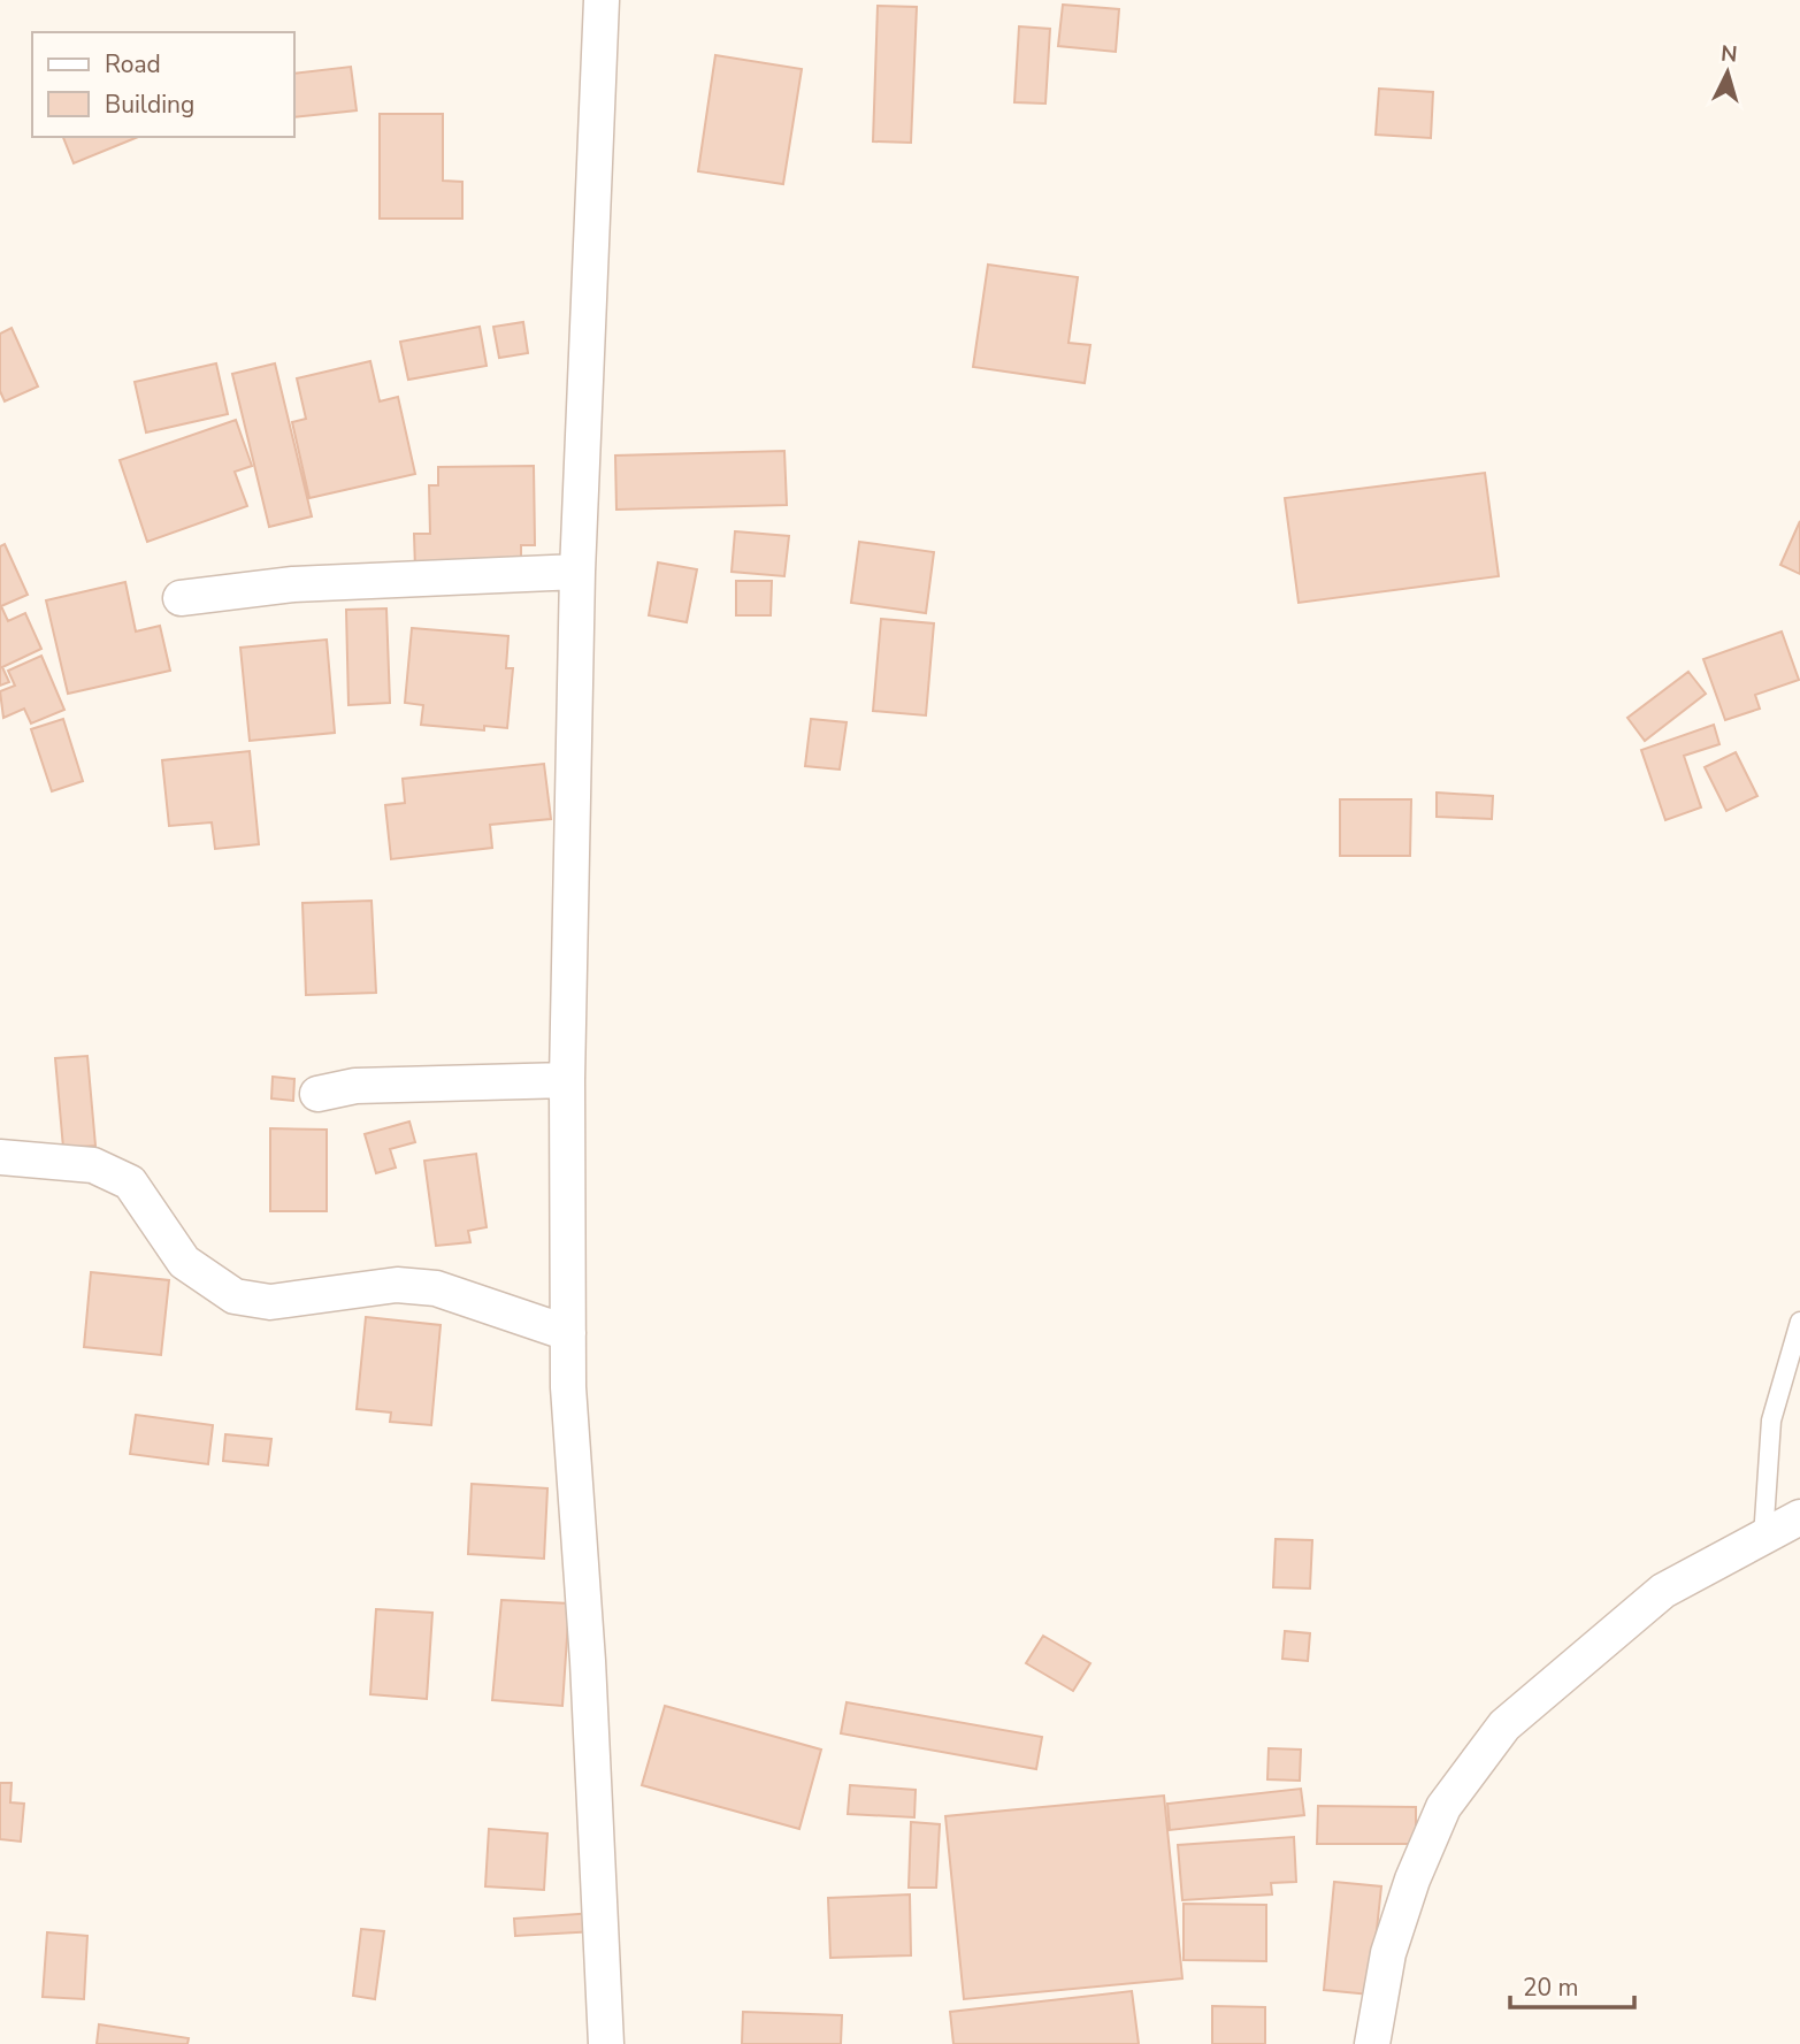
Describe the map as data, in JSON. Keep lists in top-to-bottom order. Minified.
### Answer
{"legend":["Road","Building"],"scale_bar":"20 m","north":"top"}
